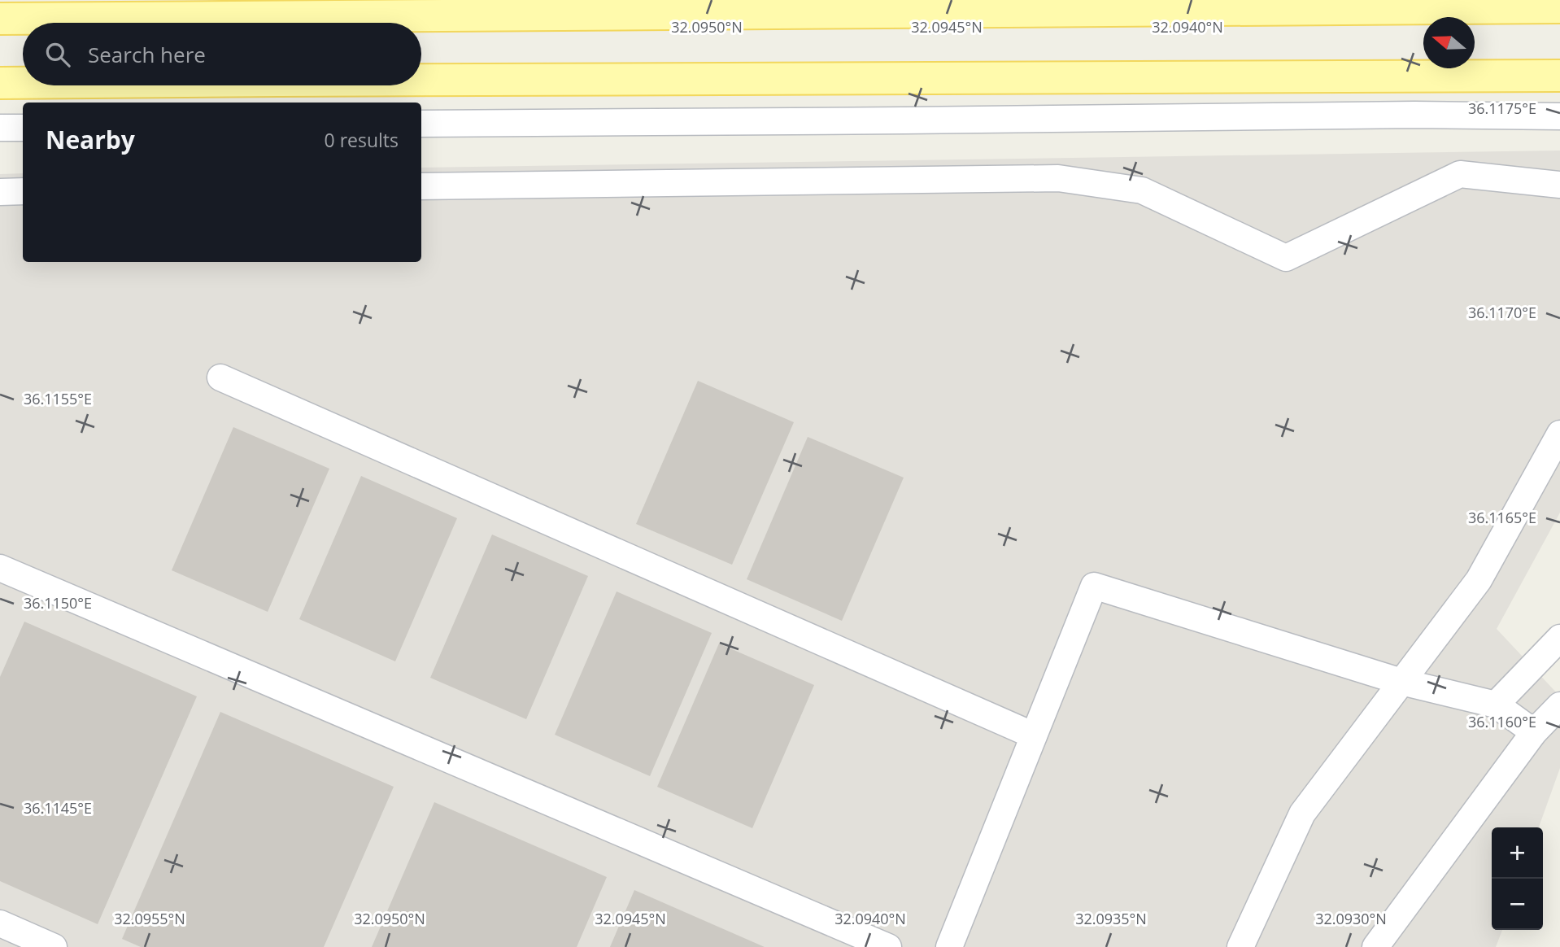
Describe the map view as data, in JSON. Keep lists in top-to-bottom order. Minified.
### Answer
{"north":"left","page":{"search":"Search here","heading":["Nearby","0 results"],"map_buttons":["+","−"]},"coordinates":["32.0950°N","32.0945°N","32.0940°N","36.1175°E","36.1170°E","36.1155°E","36.1165°E","36.1150°E","36.1160°E","36.1145°E","32.0955°N","32.0935°N","32.0930°N"]}
